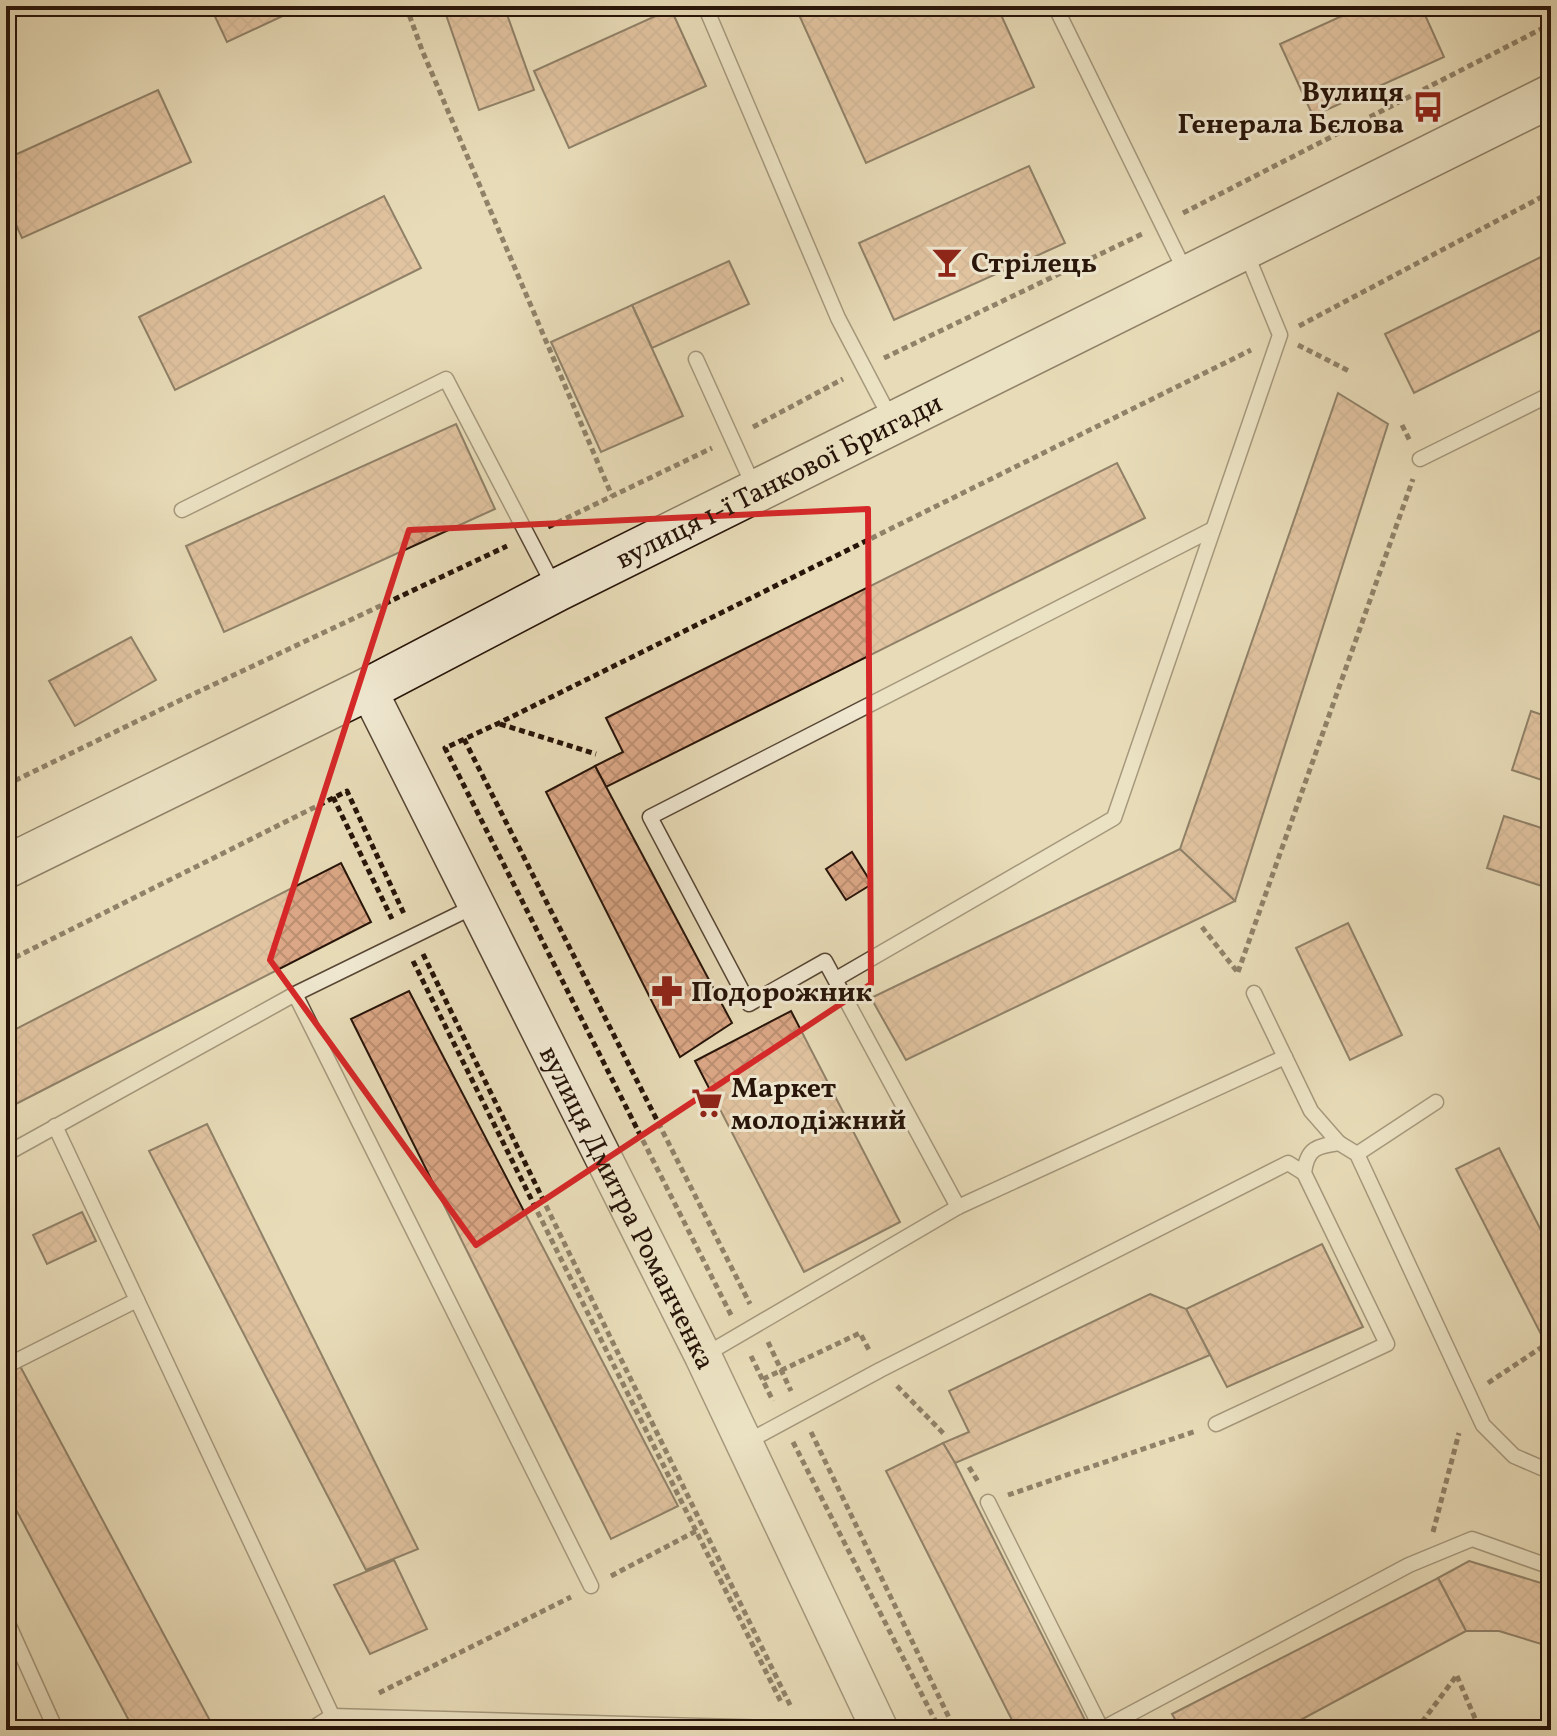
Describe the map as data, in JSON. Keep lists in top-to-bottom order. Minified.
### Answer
{"streets":{"main road":["вулиця 1-ї Танкової Бригади"],"street":["вулиця Дмитра Романченка"]},"crossings":[["вулиця 1-ї Танкової Бригади","вулиця Дмитра Романченка"]],"places":{"bus stop":["Вулиця Генерала Бєлова"],"bar":["Стрілець"],"pharmacy":["Подорожник"],"supermarket":["Маркет молодіжний"]}}
